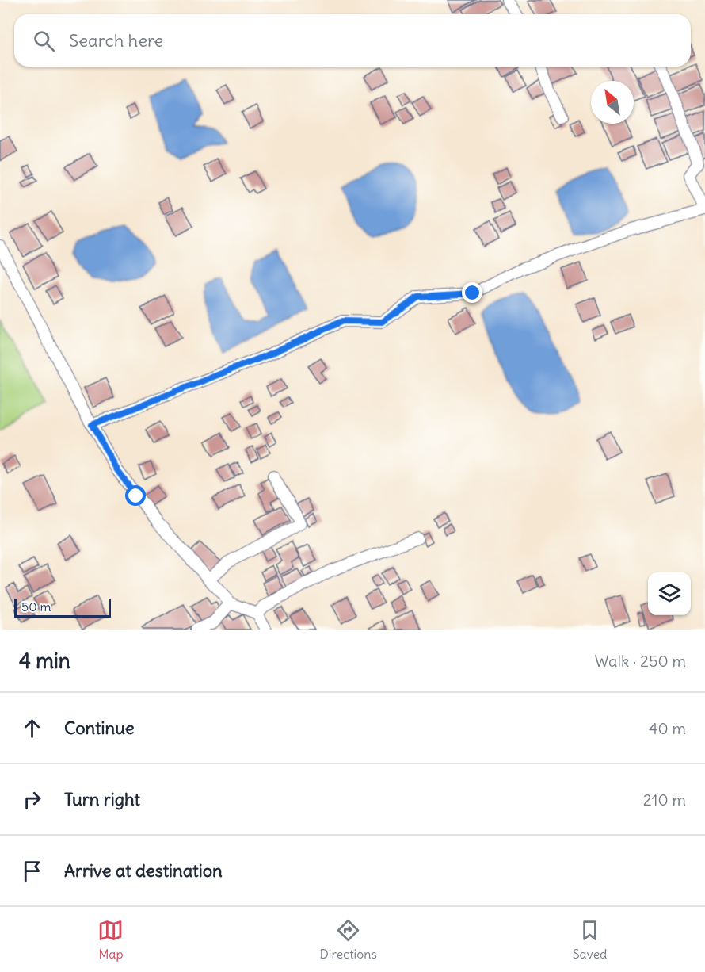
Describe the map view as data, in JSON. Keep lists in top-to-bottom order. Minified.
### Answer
{"scale_bar":"50 m","north":"top left","page":{"search":"Search here","scale":"50 m","heading":["4 min","Walk · 250 m"],"list":[["Continue","40 m"],["Turn right","210 m"],"Arrive at destination"],"nav":["Map","Directions","Saved"]}}
